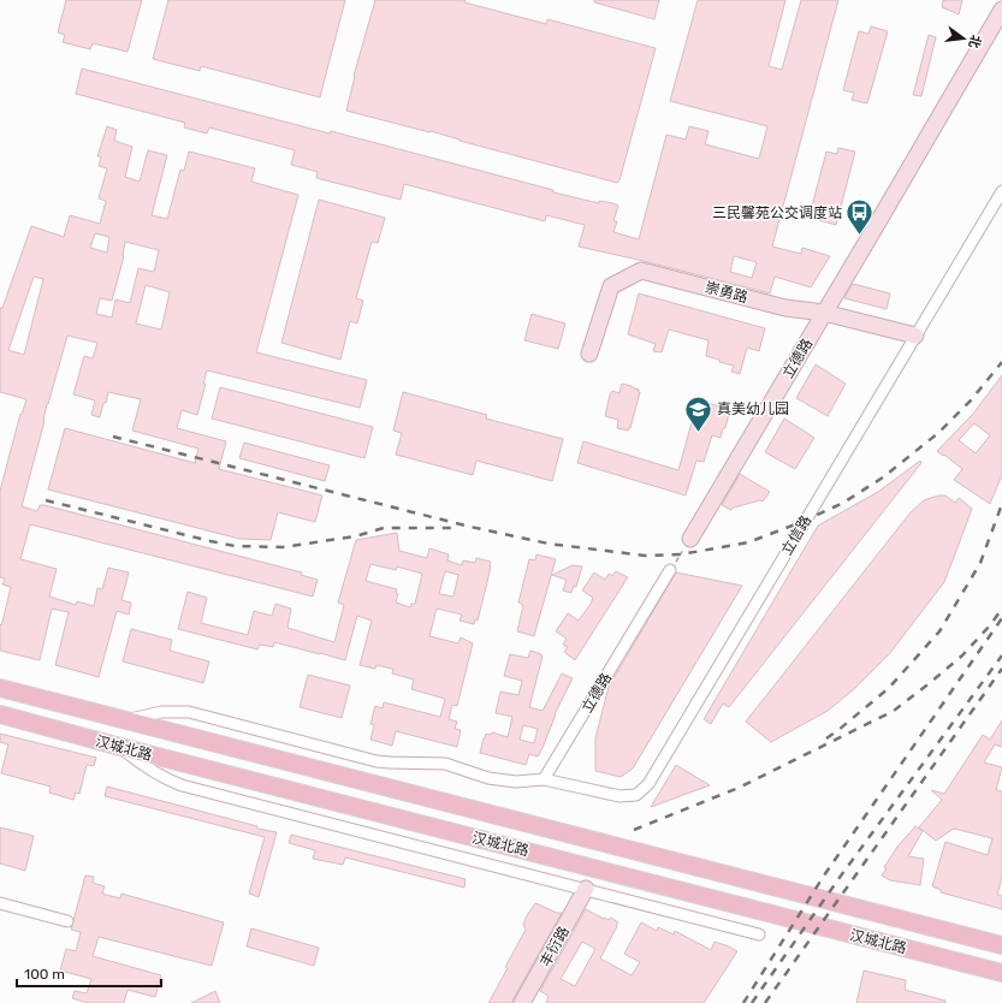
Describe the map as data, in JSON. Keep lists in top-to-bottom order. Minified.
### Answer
{"streets":{"main road":["汉城北路"],"street":["崇勇路","立德路","立信路","丰衍路"]},"crossings":[["崇勇路","立德路"],["崇勇路","立信路"],["立德路","立信路"],["立信路","汉城北路"]],"places":{"bus stop":["三民馨苑公交调度站"],"school or university":["真美幼儿园"]},"scale_bar":"100 m","north":"right"}
